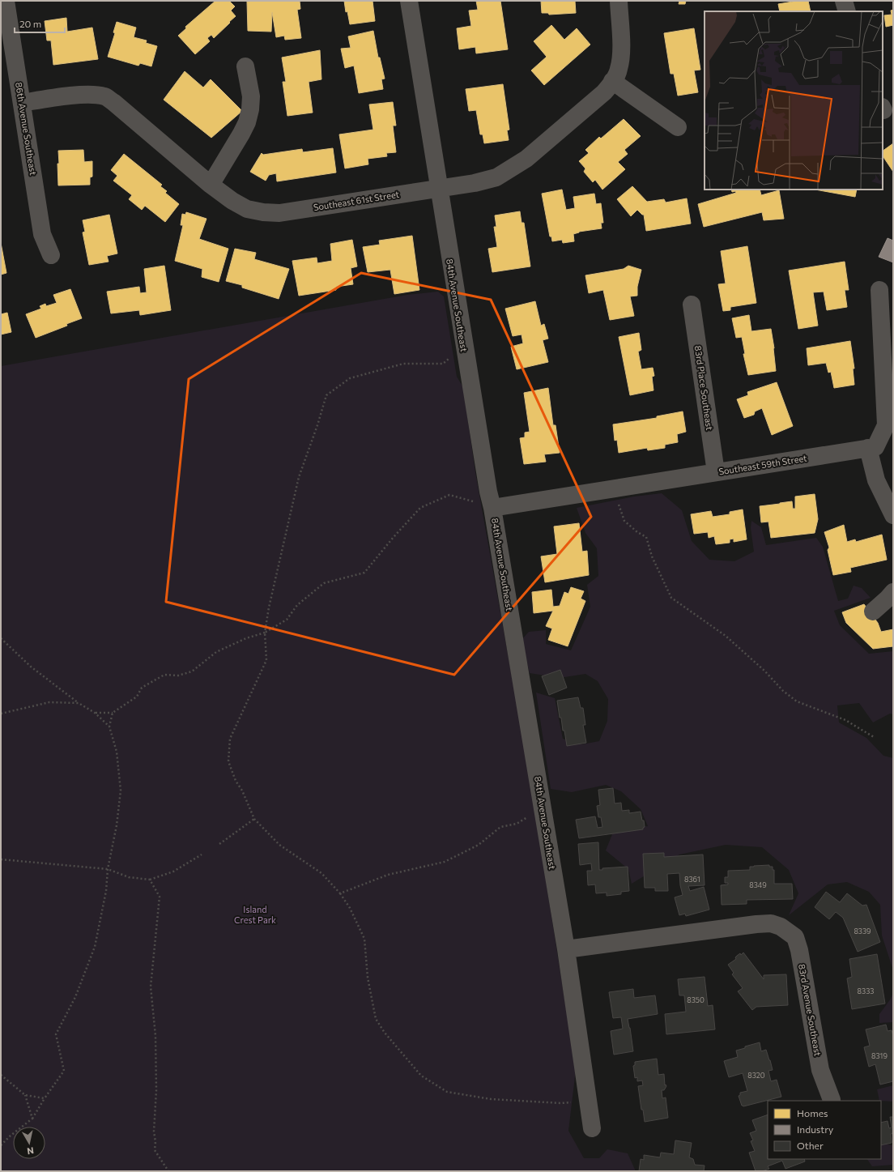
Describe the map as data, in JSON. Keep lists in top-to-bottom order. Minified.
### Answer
{"streets":{"street":["86th Avenue Southeast","Southeast 61st Street","84th Avenue Southeast","83rd Place Southeast","Southeast 59th Street","83rd Avenue Southeast"]},"crossings":[["86th Avenue Southeast","Southeast 61st Street"],["Southeast 61st Street","84th Avenue Southeast"],["84th Avenue Southeast","Southeast 59th Street"],["84th Avenue Southeast","83rd Avenue Southeast"],["83rd Place Southeast","Southeast 59th Street"]],"parks":["Island Crest Park"],"house_numbers":["8361","8349","8339","8333","8350","8319","8320"],"legend":["Homes","Industry","Other"],"scale_bar":"20 m","north":"bottom"}
